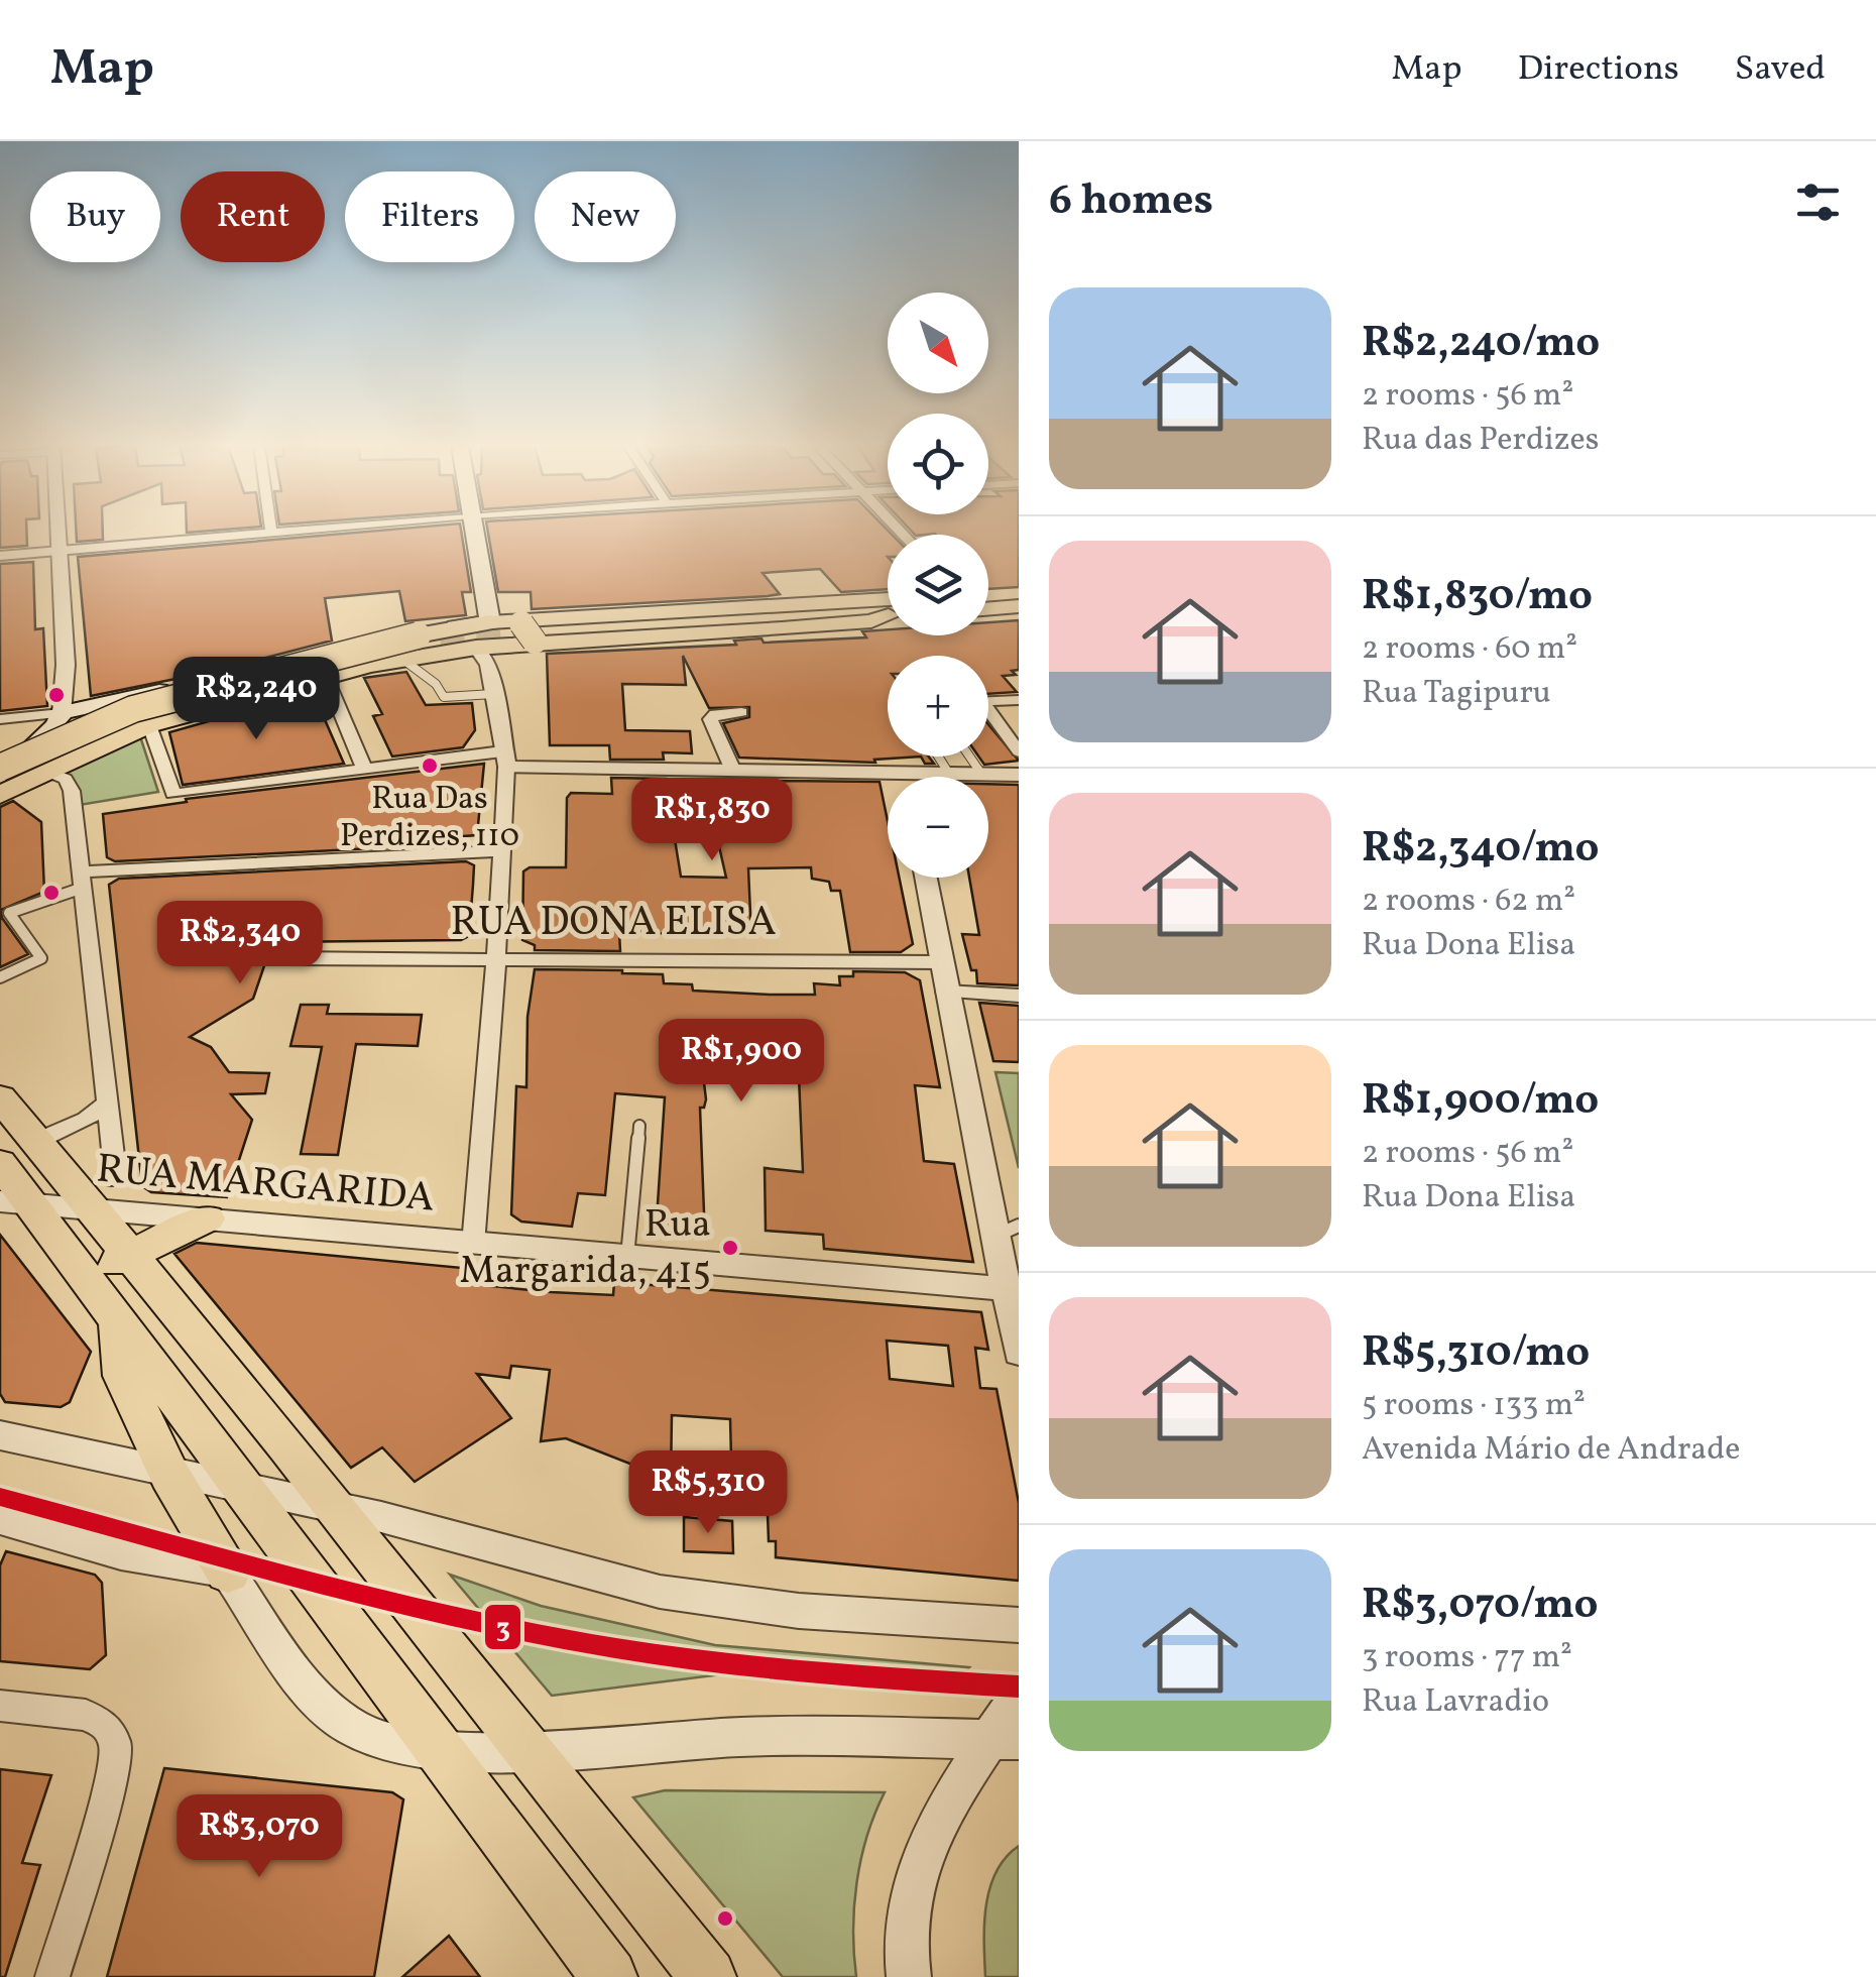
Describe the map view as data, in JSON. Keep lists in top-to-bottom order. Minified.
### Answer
{"streets":{"street":["RUA DONA ELISA","RUA MARGARIDA"]},"places":["Rua Das Perdizes, 110","Rua Margarida, 415"],"lines":["metro line 3"],"north":"bottom right","page":{"header":"Map","nav":["Map","Directions","Saved"],"heading":"6 homes","chip":["Buy","Rent","Filters","New"],"list":[{"name":"R$2,240/mo","note":"2 rooms · 56 m² · Rua das Perdizes"},{"name":"R$1,830/mo","note":"2 rooms · 60 m² · Rua Tagipuru"},{"name":"R$2,340/mo","note":"2 rooms · 62 m² · Rua Dona Elisa"},{"name":"R$1,900/mo","note":"2 rooms · 56 m² · Rua Dona Elisa"},{"name":"R$5,310/mo","note":"5 rooms · 133 m² · Avenida Mário de Andrade"},{"name":"R$3,070/mo","note":"3 rooms · 77 m² · Rua Lavradio"}],"map_buttons":["+","−"],"price":["R$2,240","R$1,830","R$2,340","R$1,900","R$5,310","R$3,070"]}}
